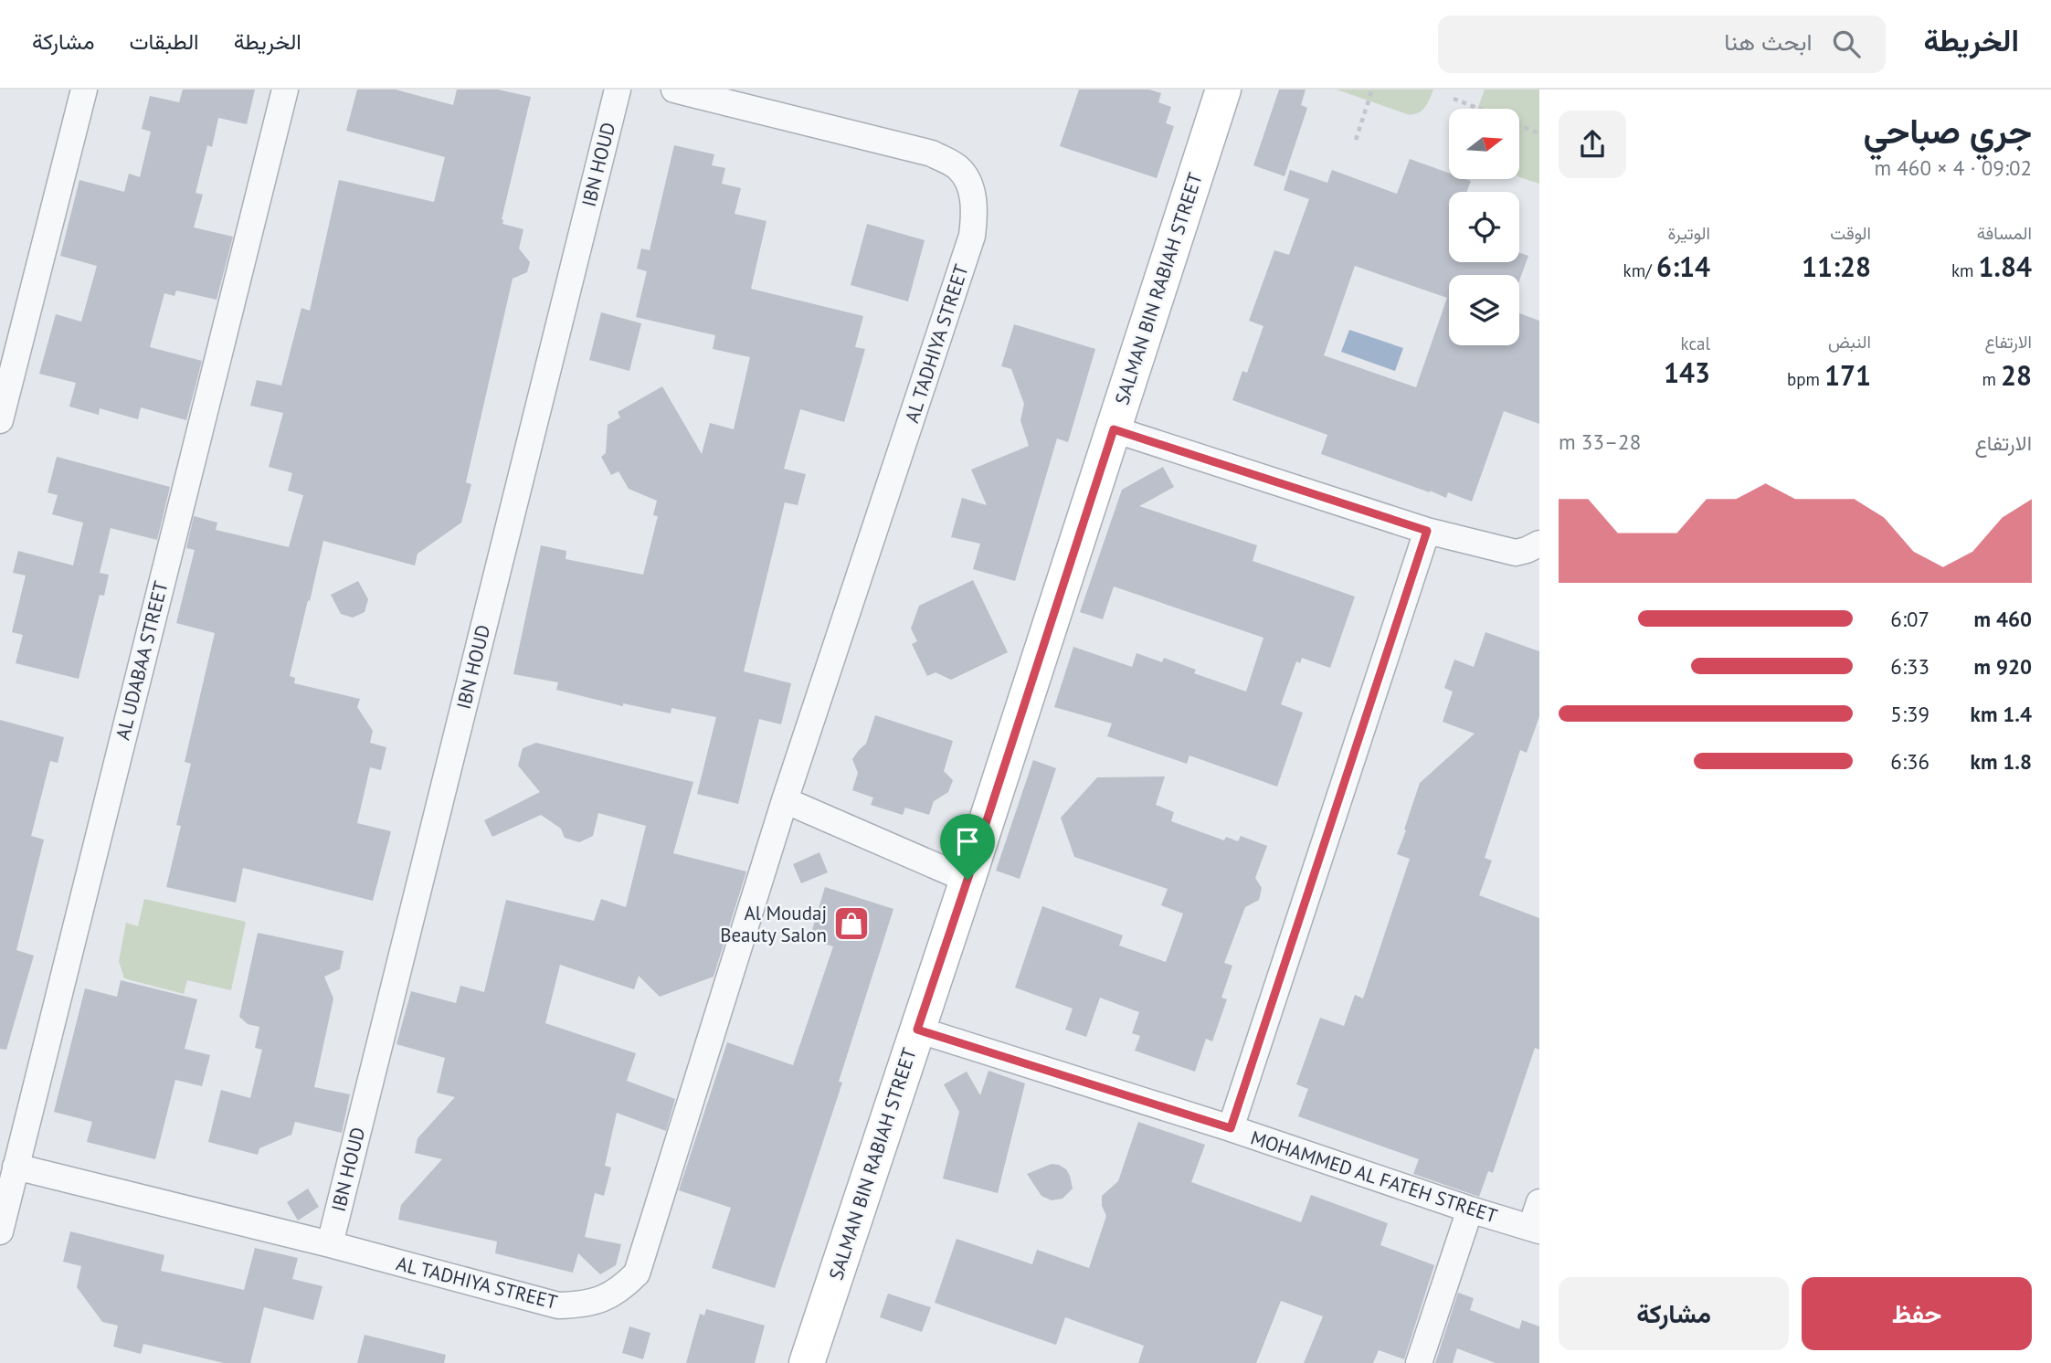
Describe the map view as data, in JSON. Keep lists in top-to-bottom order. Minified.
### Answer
{"streets":{"street":["IBN HOUD","SALMAN BIN RABIAH STREET","AL TADHIYA STREET","AL UDABAA STREET","MOHAMMED AL FATEH STREET"]},"crossings":[["IBN HOUD","AL TADHIYA STREET"],["SALMAN BIN RABIAH STREET","MOHAMMED AL FATEH STREET"],["AL TADHIYA STREET","AL UDABAA STREET"]],"places":{"shop":["Al Moudaj Beauty Salon"]},"north":"right","page":{"header":"الخريطة","search":"ابحث هنا","nav":["الخريطة","الطبقات","مشاركة"],"heading":["جري صباحي","09:02 · 4 × 460 m"],"stats":[["المسافة","1.84 km"],["الوقت","11:28"],["الوتيرة","6:14 /km"],["الارتفاع","28 m"],["النبض","171 bpm"],["kcal","143"]],"chart":["الارتفاع","28–33 m"],"list":[{"name":"460 m","note":"6:07"},{"name":"920 m","note":"6:33"},{"name":"1.4 km","note":"5:39"},{"name":"1.8 km","note":"6:36"}],"buttons":["حفظ","مشاركة"]}}
